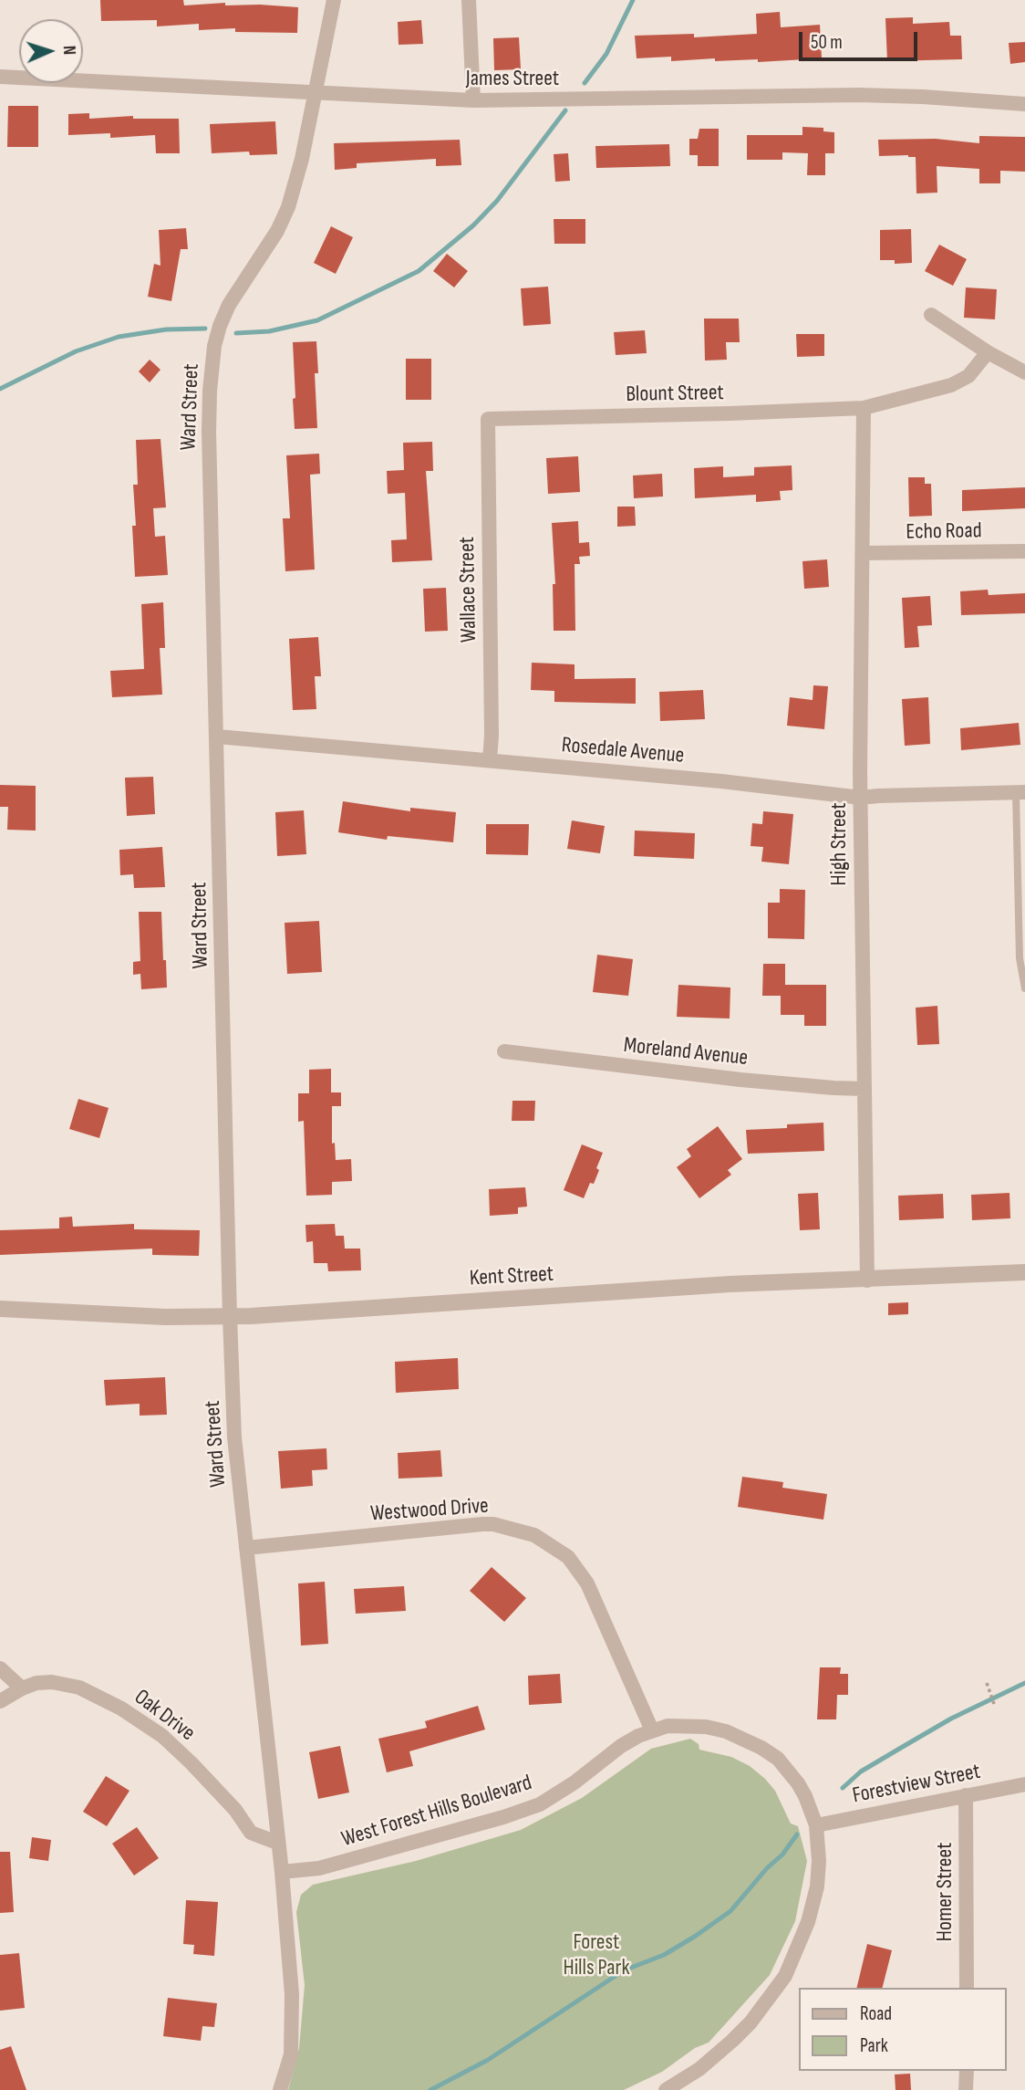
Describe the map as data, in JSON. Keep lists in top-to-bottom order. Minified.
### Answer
{"streets":{"street":["James Street","Blount Street","Ward Street","Echo Road","Wallace Street","Rosedale Avenue","High Street","Moreland Avenue","Kent Street","Westwood Drive","Oak Drive","Forestview Street","West Forest Hills Boulevard","Homer Street"]},"crossings":[["James Street","Ward Street"],["Blount Street","Wallace Street"],["Blount Street","High Street"],["Ward Street","Rosedale Avenue"],["Ward Street","Kent Street"],["Ward Street","Westwood Drive"],["Ward Street","Oak Drive"],["Ward Street","West Forest Hills Boulevard"],["Echo Road","High Street"],["Wallace Street","Rosedale Avenue"],["Rosedale Avenue","High Street"],["High Street","Moreland Avenue"],["High Street","Kent Street"],["Westwood Drive","West Forest Hills Boulevard"],["Forestview Street","West Forest Hills Boulevard"],["Forestview Street","Homer Street"]],"parks":["Forest Hills Park"],"legend":["Road","Park"],"scale_bar":"50 m","north":"right"}
